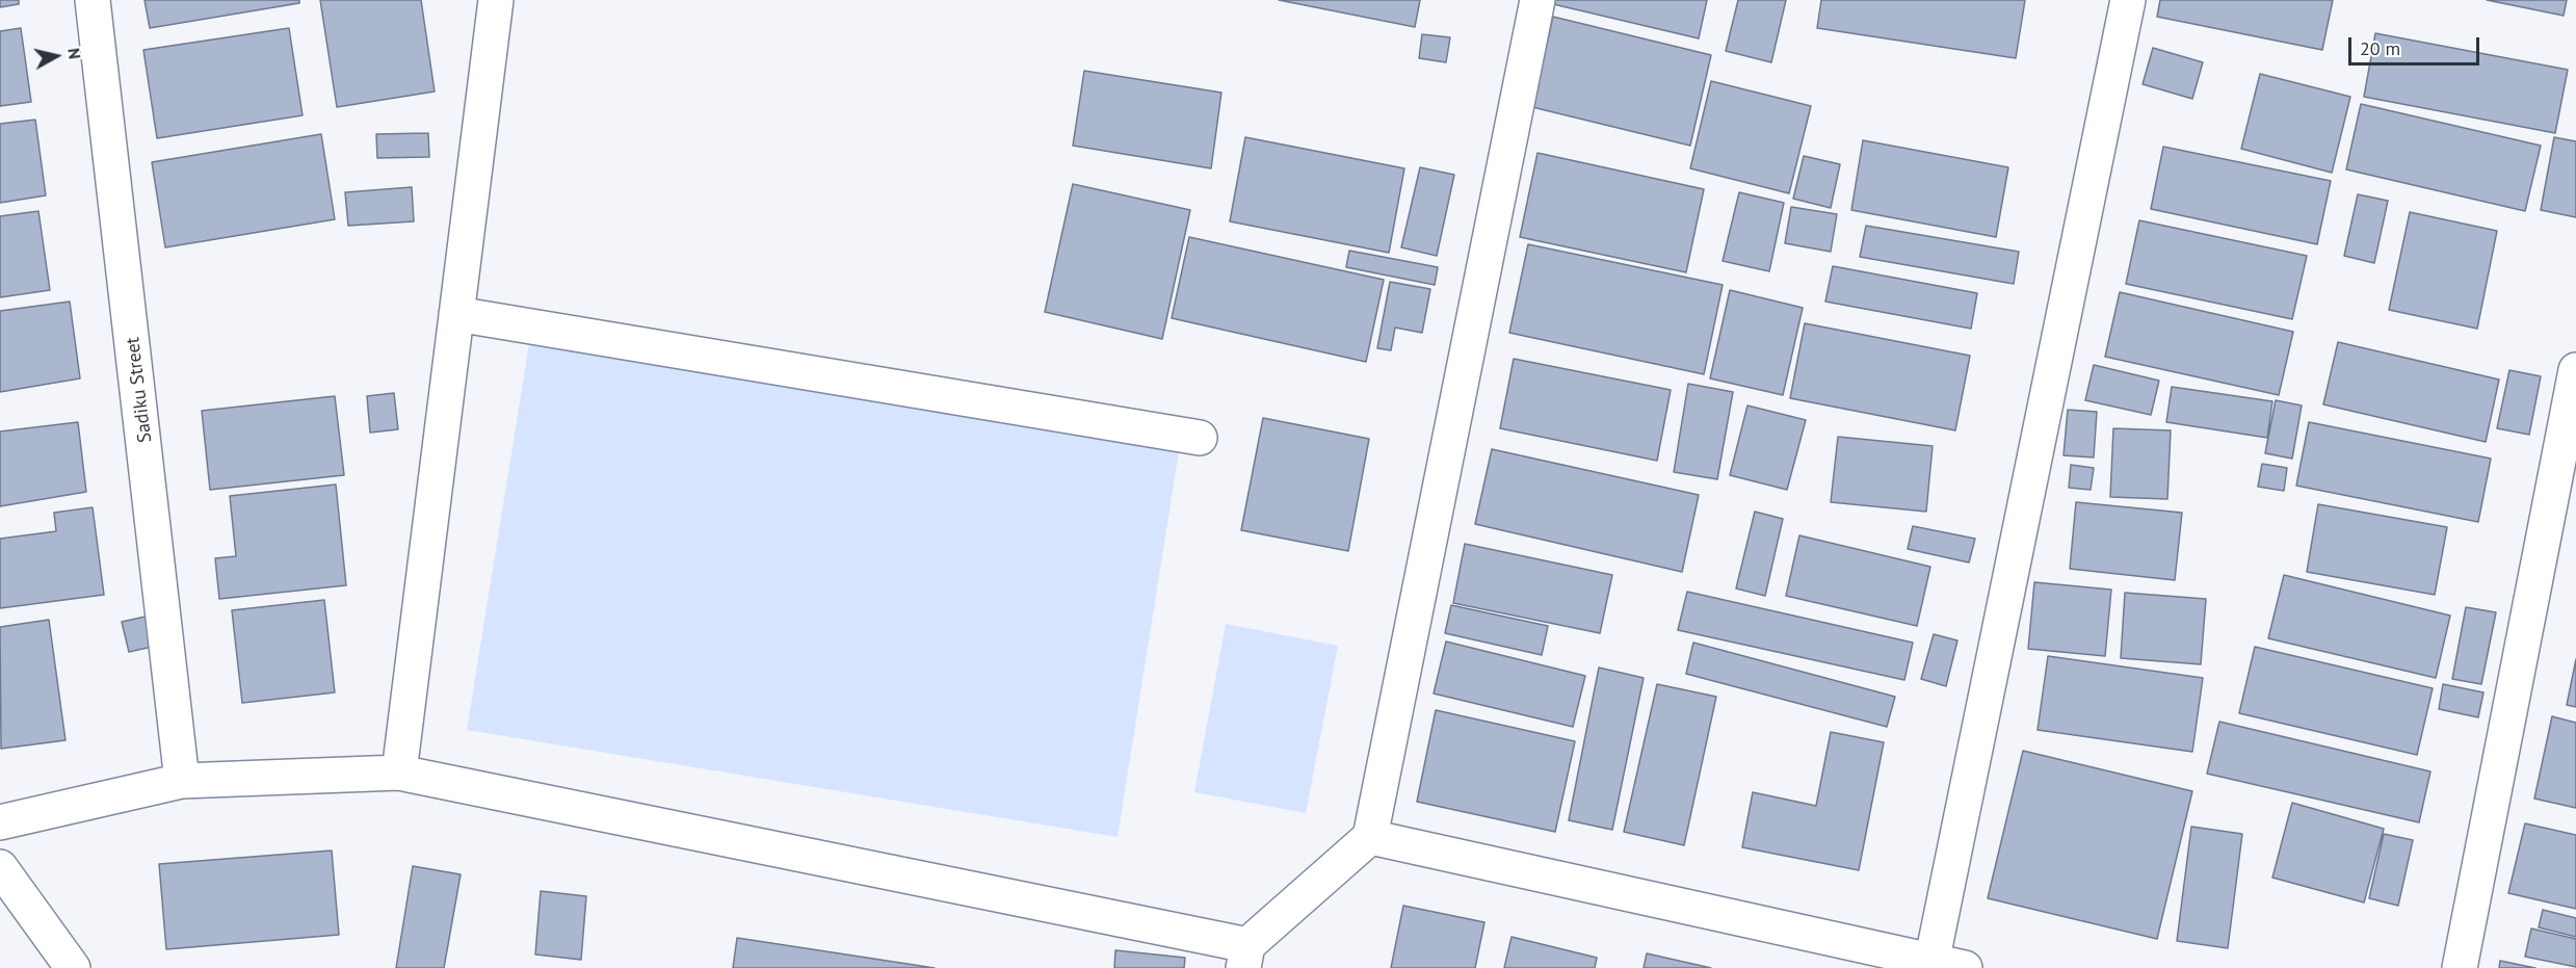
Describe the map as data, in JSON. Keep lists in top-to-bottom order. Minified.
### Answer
{"streets":{"street":["Sadiku Street"]},"scale_bar":"20 m","north":"right"}
